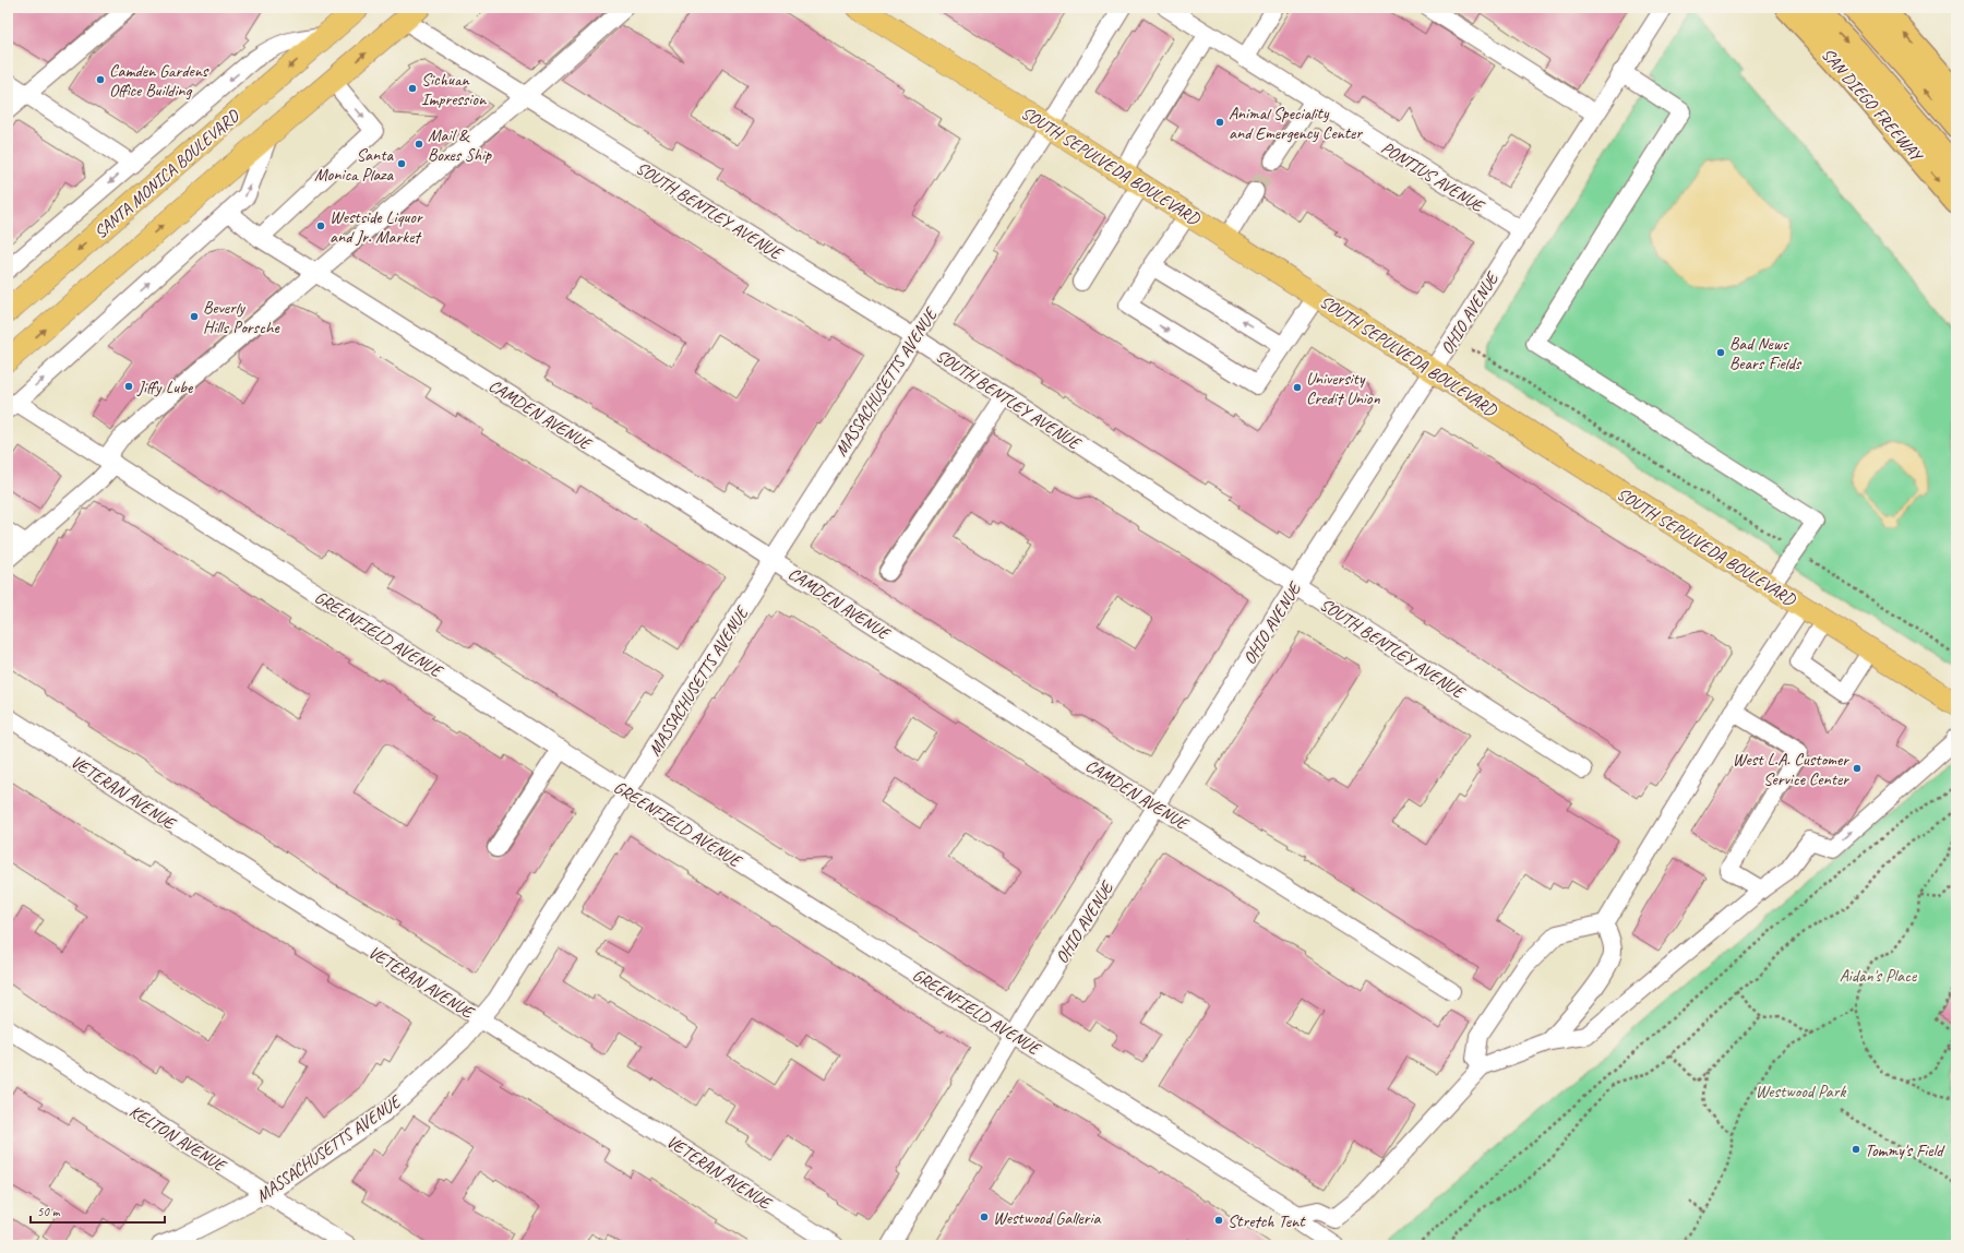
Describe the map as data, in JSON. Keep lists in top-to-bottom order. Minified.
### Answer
{"streets":{"highway":["SAN DIEGO FREEWAY"],"main road":["SOUTH SEPULVEDA BOULEVARD","SANTA MONICA BOULEVARD"],"street":["PONTIUS AVENUE","SOUTH BENTLEY AVENUE","OHIO AVENUE","MASSACHUSETTS AVENUE","CAMDEN AVENUE","GREENFIELD AVENUE","VETERAN AVENUE","KELTON AVENUE"]},"crossings":[["SOUTH SEPULVEDA BOULEVARD","OHIO AVENUE"],["SOUTH SEPULVEDA BOULEVARD","MASSACHUSETTS AVENUE"],["PONTIUS AVENUE","OHIO AVENUE"],["SOUTH BENTLEY AVENUE","OHIO AVENUE"],["SOUTH BENTLEY AVENUE","MASSACHUSETTS AVENUE"],["OHIO AVENUE","CAMDEN AVENUE"],["OHIO AVENUE","GREENFIELD AVENUE"],["MASSACHUSETTS AVENUE","CAMDEN AVENUE"],["MASSACHUSETTS AVENUE","GREENFIELD AVENUE"],["MASSACHUSETTS AVENUE","VETERAN AVENUE"],["MASSACHUSETTS AVENUE","KELTON AVENUE"]],"parks":["Aidan's Place","Westwood Park"],"places":["Camden Gardens Office Building","Sichuan Impression","Animal Speciality and Emergency Center","Mail & Boxes Ship","Santa Monica Plaza","Westside Liquor and Jr. Market","Beverly Hills Porsche","Bad News Bears Fields","Jiffy Lube","University Credit Union","West L.A. Customer Service Center","Tommy's Field","Westwood Galleria","Stretch Tent"],"scale_bar":"50 m"}
